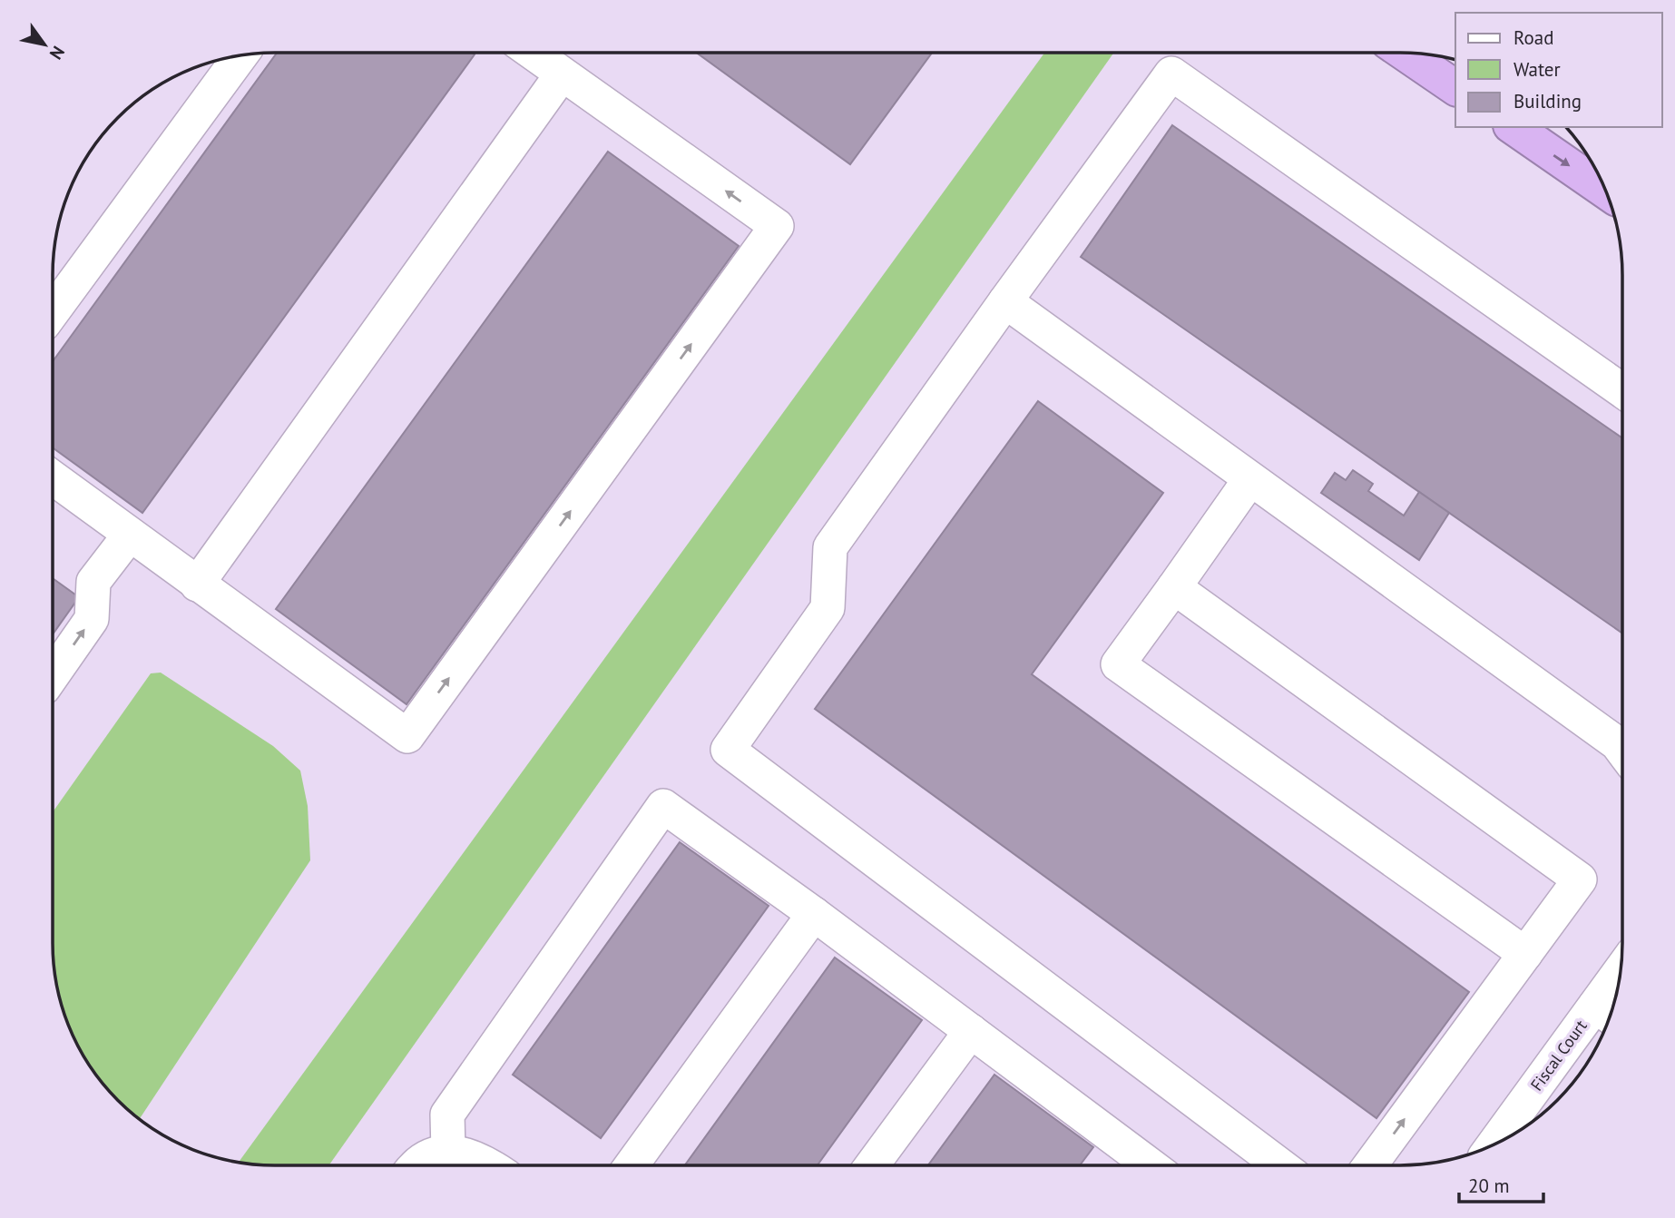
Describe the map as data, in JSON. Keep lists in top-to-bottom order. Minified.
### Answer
{"streets":{"street":["Fiscal Court"]},"legend":["Road","Water","Building"],"scale_bar":"20 m","north":"bottom right"}
